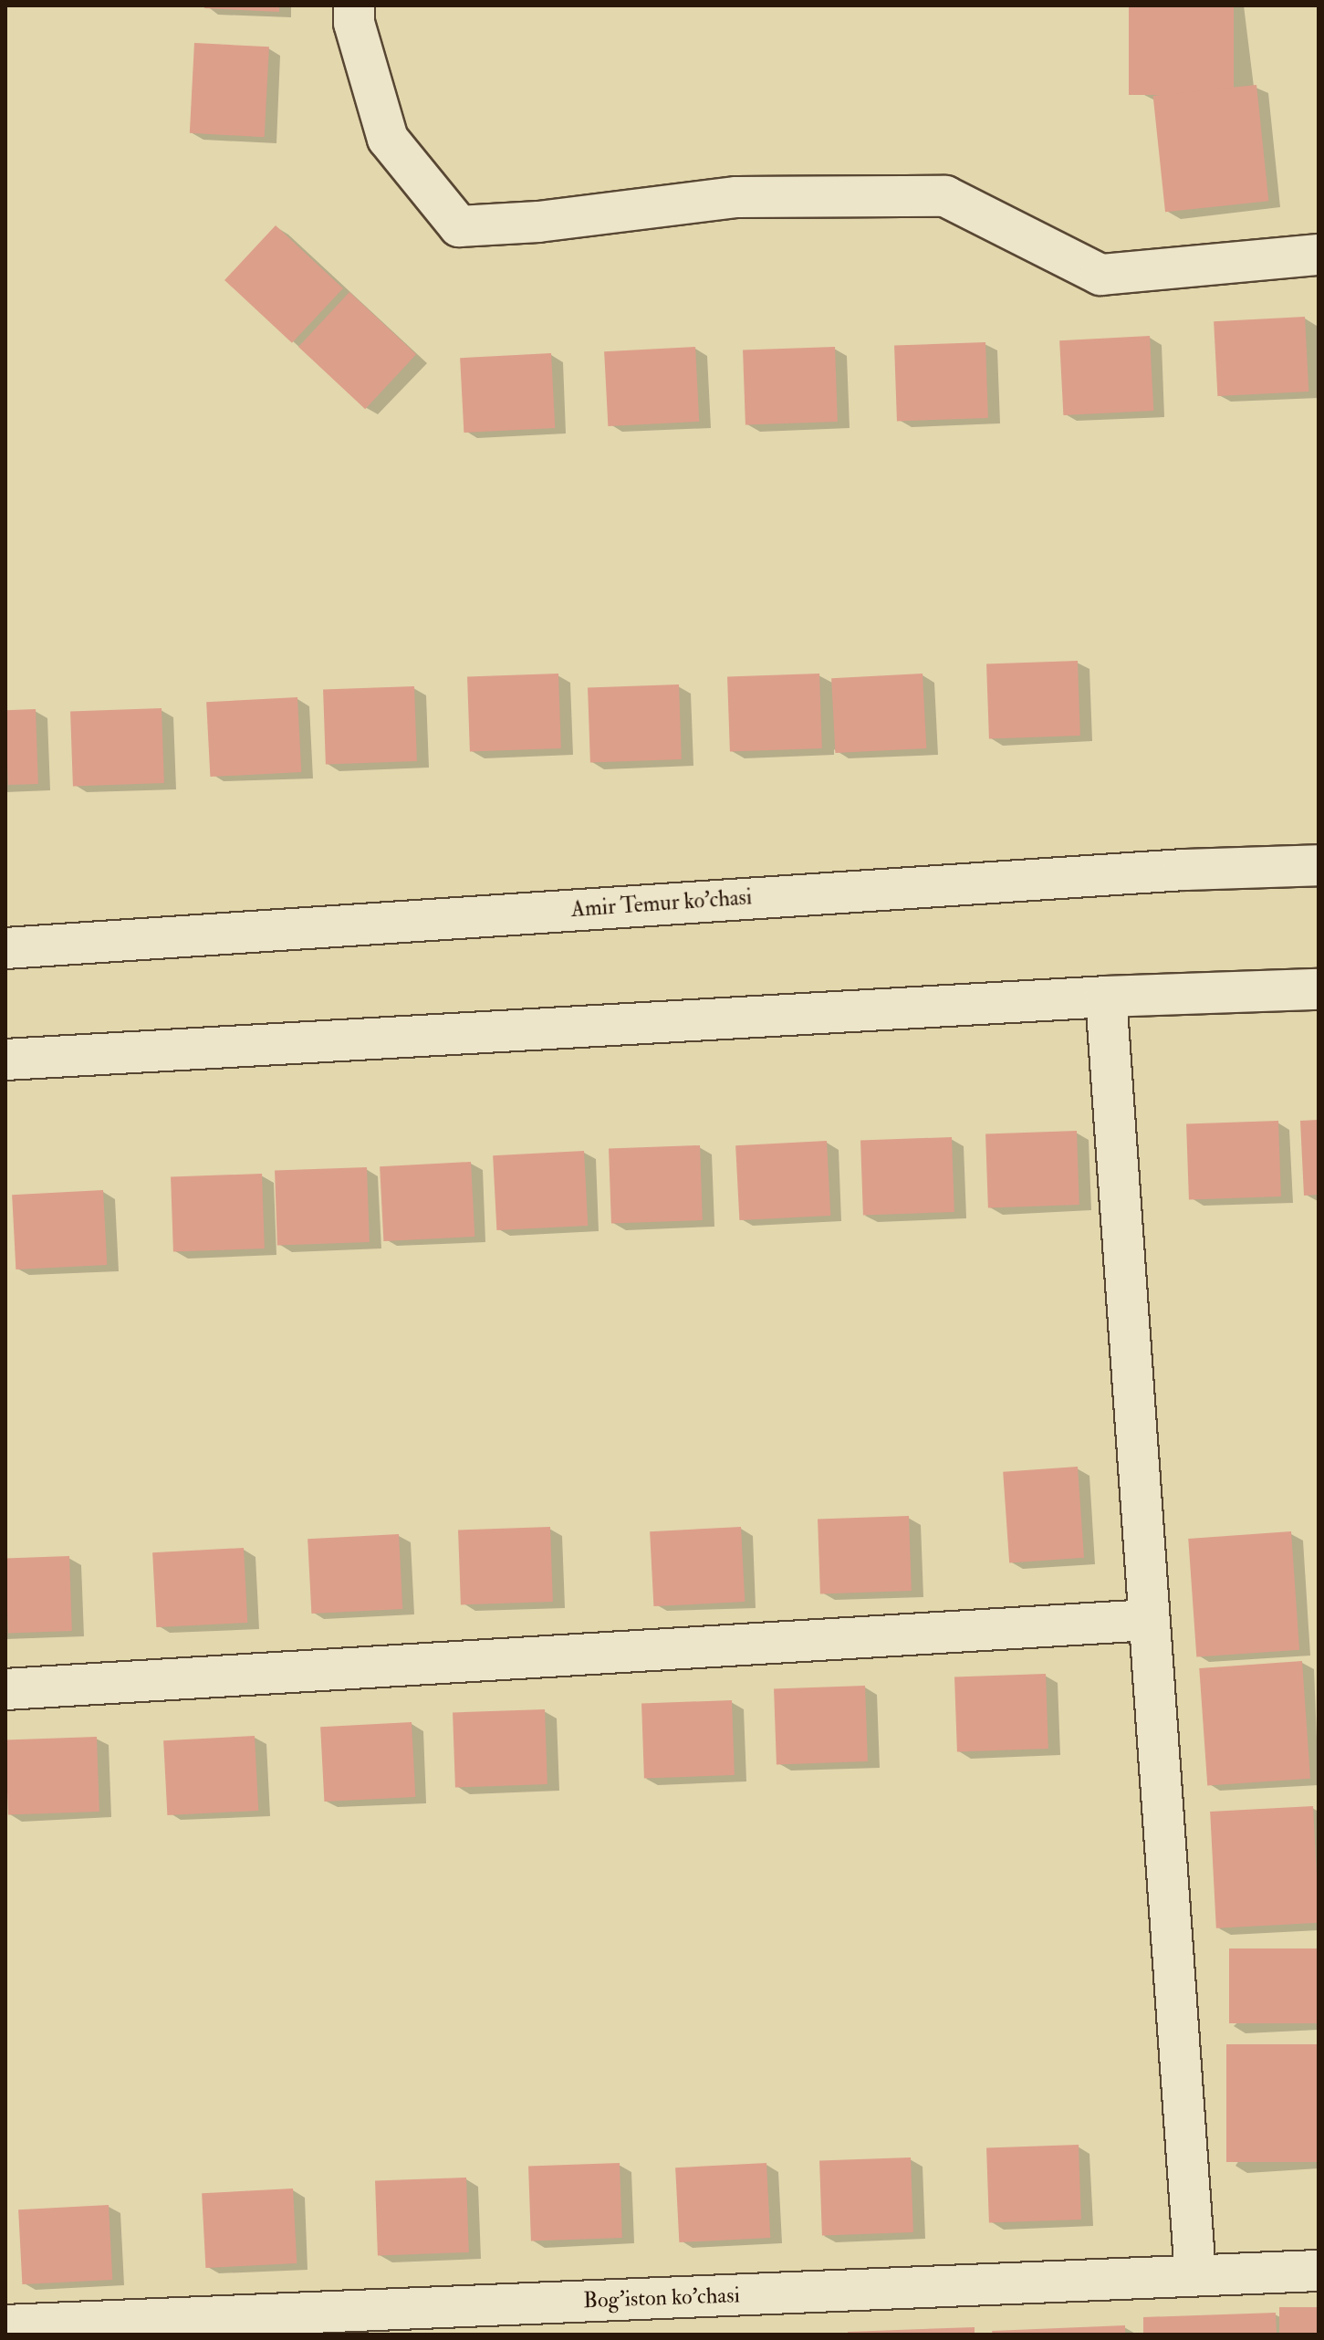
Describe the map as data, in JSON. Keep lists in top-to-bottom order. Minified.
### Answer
{"streets":{"street":["Amir Temur ko'chasi","Bog'iston ko'chasi"]}}
